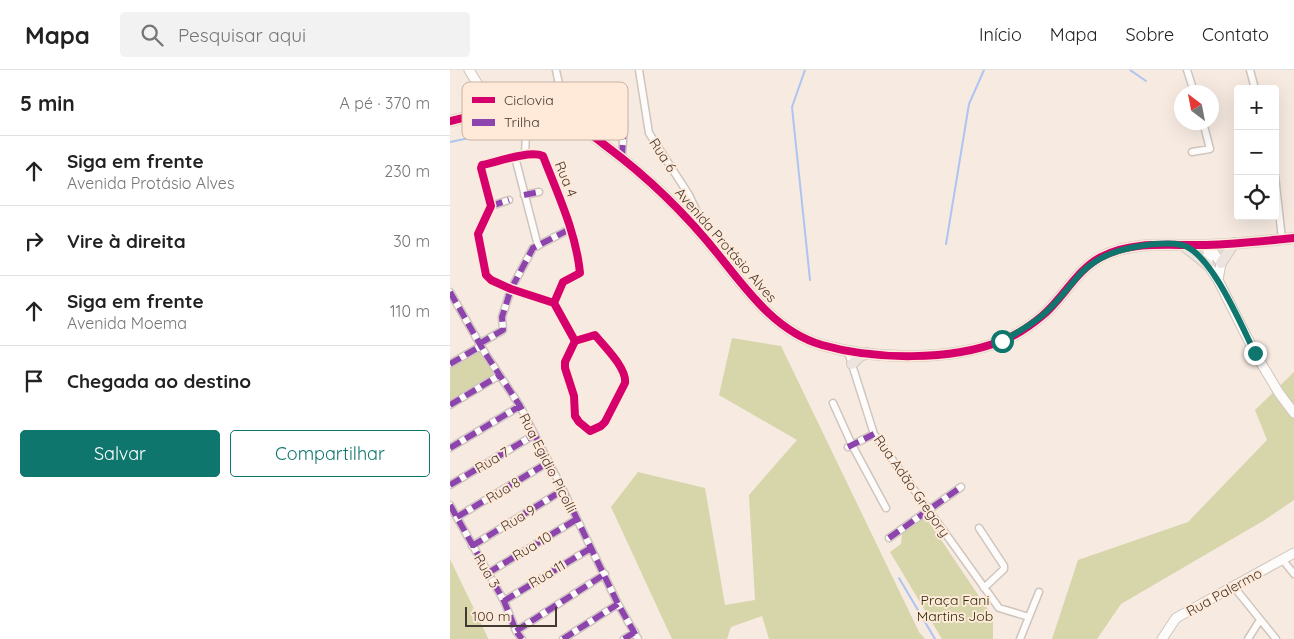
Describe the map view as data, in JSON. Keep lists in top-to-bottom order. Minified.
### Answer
{"streets":{"main road":["Avenida Protásio Alves","Rua Palermo"],"street":["Rua 6","Rua 4","Rua 7","Rua Egidio Picolli","Rua Adão Gregory","Rua 8","Rua 9","Rua 10","Rua 3","Rua 11"]},"crossings":[["Rua 6","Avenida Protásio Alves"],["Avenida Protásio Alves","Rua Adão Gregory"],["Rua 7","Rua Egidio Picolli"],["Rua Egidio Picolli","Rua 8"],["Rua Egidio Picolli","Rua 9"],["Rua Egidio Picolli","Rua 10"],["Rua Egidio Picolli","Rua 11"],["Rua 8","Rua 3"],["Rua 9","Rua 3"],["Rua 10","Rua 3"],["Rua 3","Rua 11"]],"parks":["Praça Fani Martins Job"],"legend":["Ciclovia","Trilha"],"scale_bar":"100 m","north":"top left","page":{"header":"Mapa","search":"Pesquisar aqui","nav":["Início","Mapa","Sobre","Contato"],"heading":["5 min","A pé · 370 m"],"map_buttons":["+","−"],"list":[["Siga em frente","Avenida Protásio Alves","230 m"],["Vire à direita","30 m"],["Siga em frente","Avenida Moema","110 m"],"Chegada ao destino"],"buttons":["Salvar","Compartilhar"],"scale":"100 m"}}
